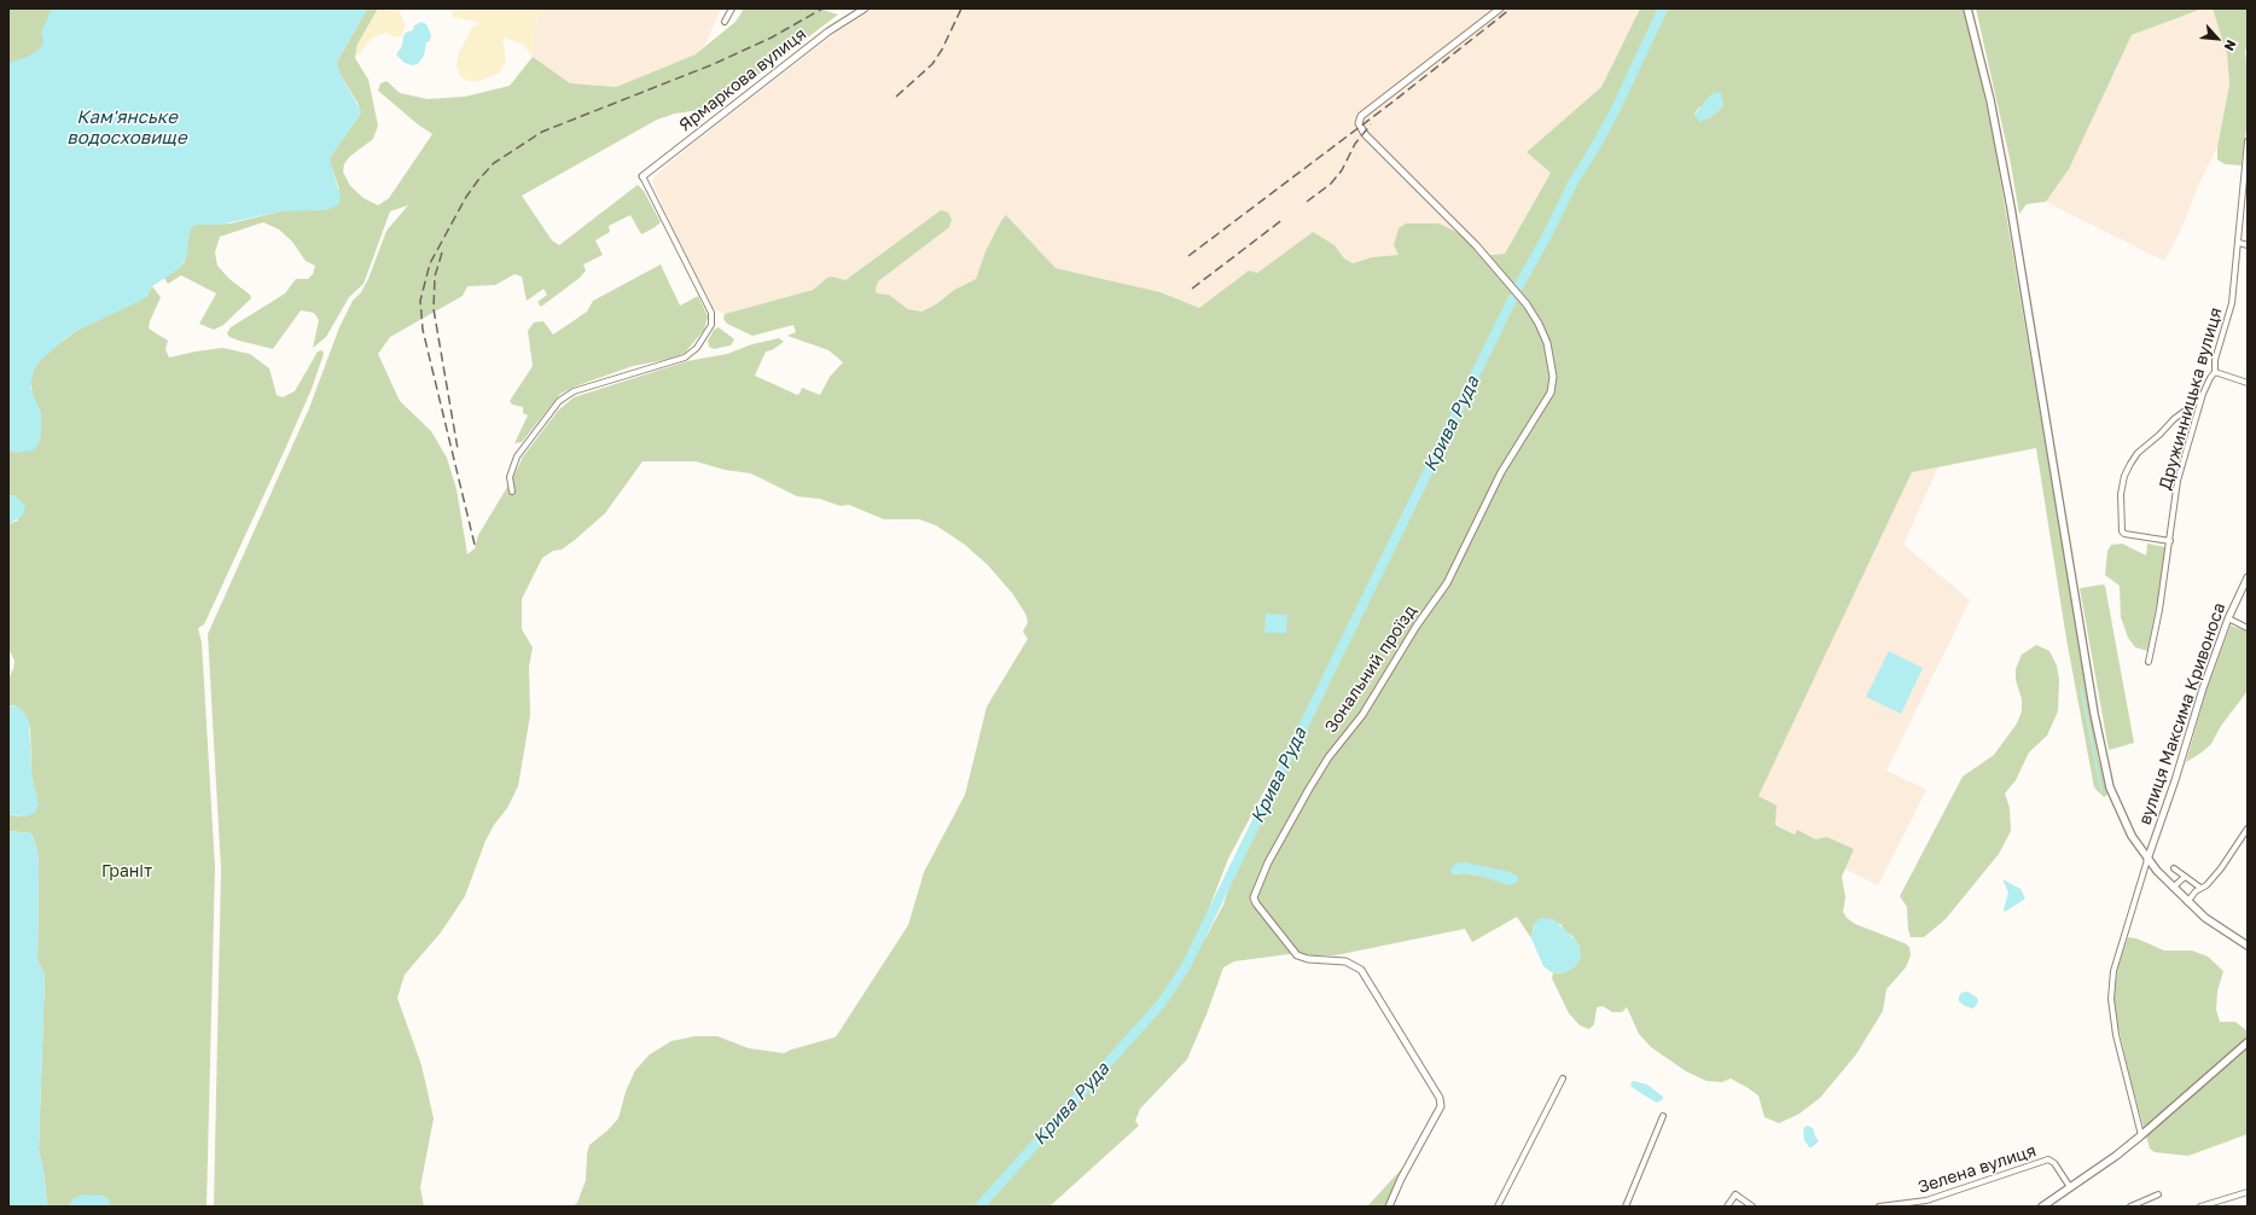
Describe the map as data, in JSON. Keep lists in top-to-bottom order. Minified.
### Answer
{"streets":{"street":["Ярмаркова вулиця","Дружинницька вулиця","Зональний проїзд","вулиця Максима Кривоноса","Зелена вулиця"]},"water":["Кам'янське водосховище","Крива Руда"],"parks":["Граніт"],"north":"bottom right"}
